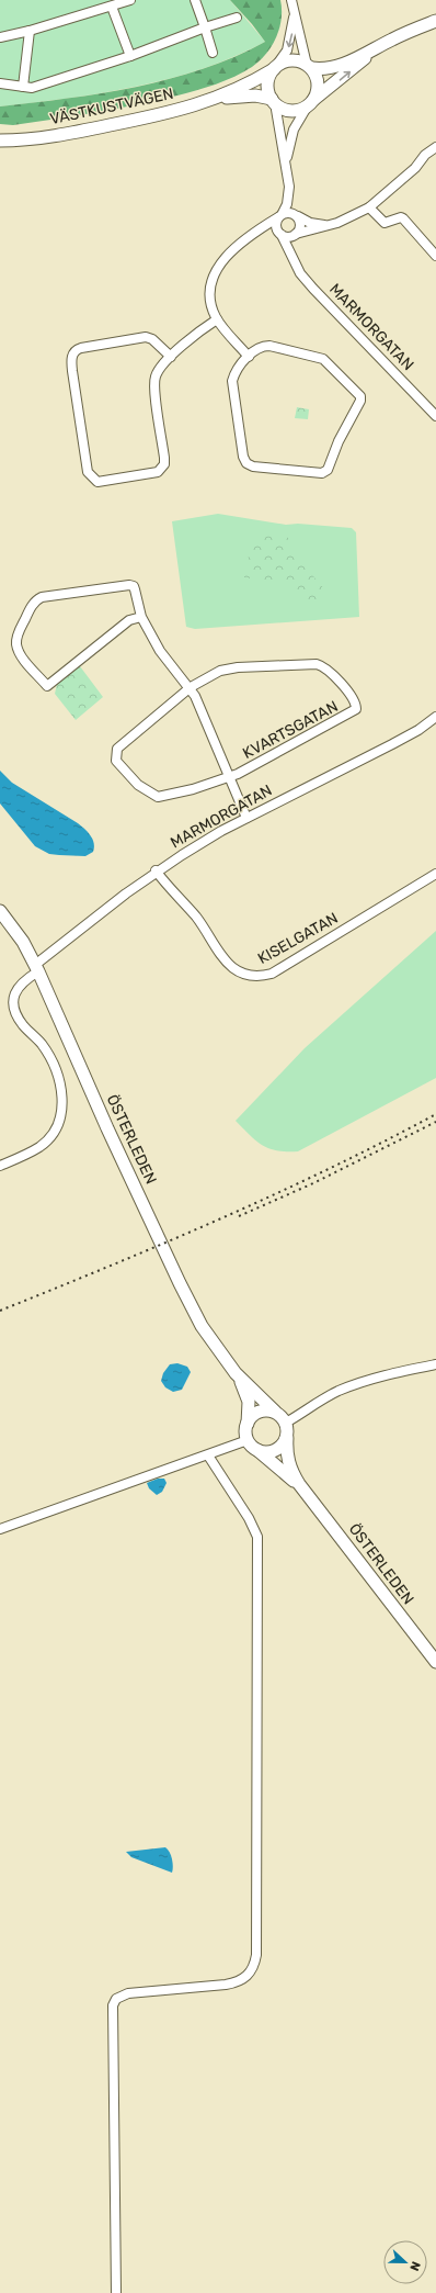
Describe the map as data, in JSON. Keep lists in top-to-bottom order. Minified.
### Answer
{"streets":{"main road":["VÄSTKUSTVÄGEN","ÖSTERLEDEN"],"street":["MARMORGATAN","KVARTSGATAN","KISELGATAN"]},"crossings":[["MARMORGATAN","KISELGATAN"],["MARMORGATAN","ÖSTERLEDEN"]],"north":"right"}
